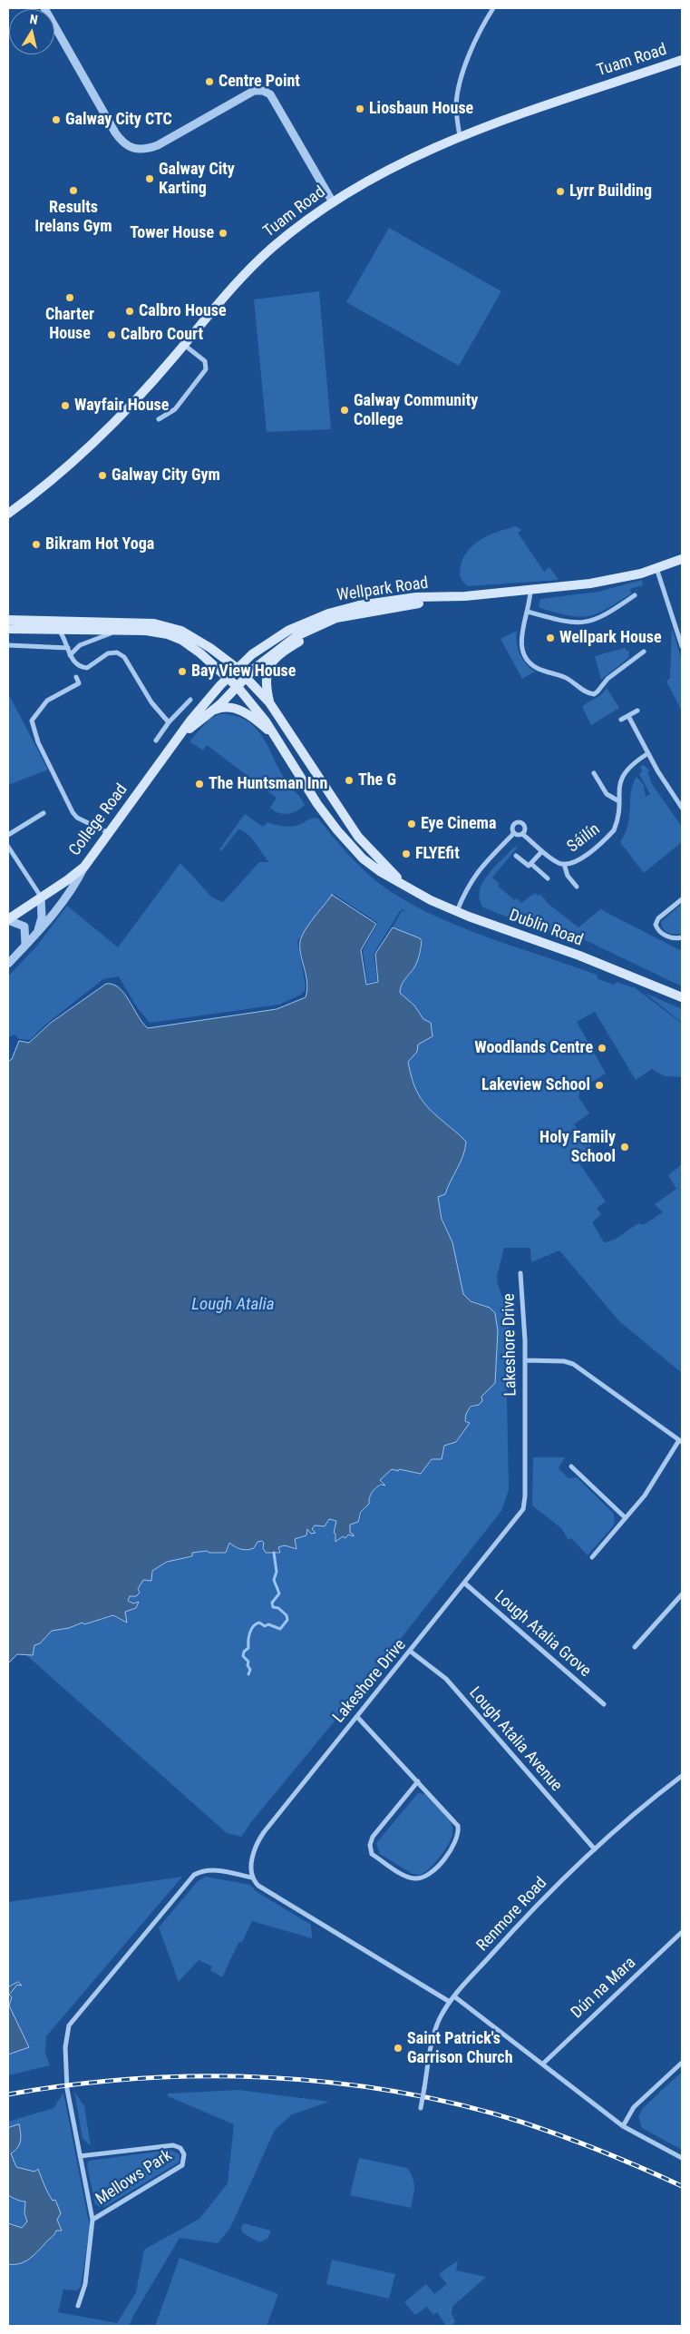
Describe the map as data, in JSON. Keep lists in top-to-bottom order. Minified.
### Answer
{"streets":{"main road":["Tuam Road","Wellpark Road","College Road","Dublin Road"],"street":["Sáilín","Lakeshore Drive","Lough Atalia Grove","Lough Atalia Avenue","Renmore Road","Dún na Mara","Mellows Park"]},"crossings":[["Wellpark Road","College Road"],["Wellpark Road","Dublin Road"],["College Road","Dublin Road"],["Lakeshore Drive","Lough Atalia Grove"],["Lakeshore Drive","Lough Atalia Avenue"],["Lakeshore Drive","Mellows Park"],["Lough Atalia Avenue","Renmore Road"]],"water":["Lough Atalia"],"places":["Centre Point","Liosbaun House","Galway City CTC","Galway City Karting","Results Irelans Gym","Lyrr Building","Tower House","Charter House","Calbro House","Calbro Court","Wayfair House","Galway Community College","Galway City Gym","Bikram Hot Yoga","Wellpark House","Bay View House","The G","The Huntsman Inn","Eye Cinema","FLYEfit","Woodlands Centre","Lakeview School","Holy Family School","Saint Patrick's Garrison Church"],"north":"top"}
